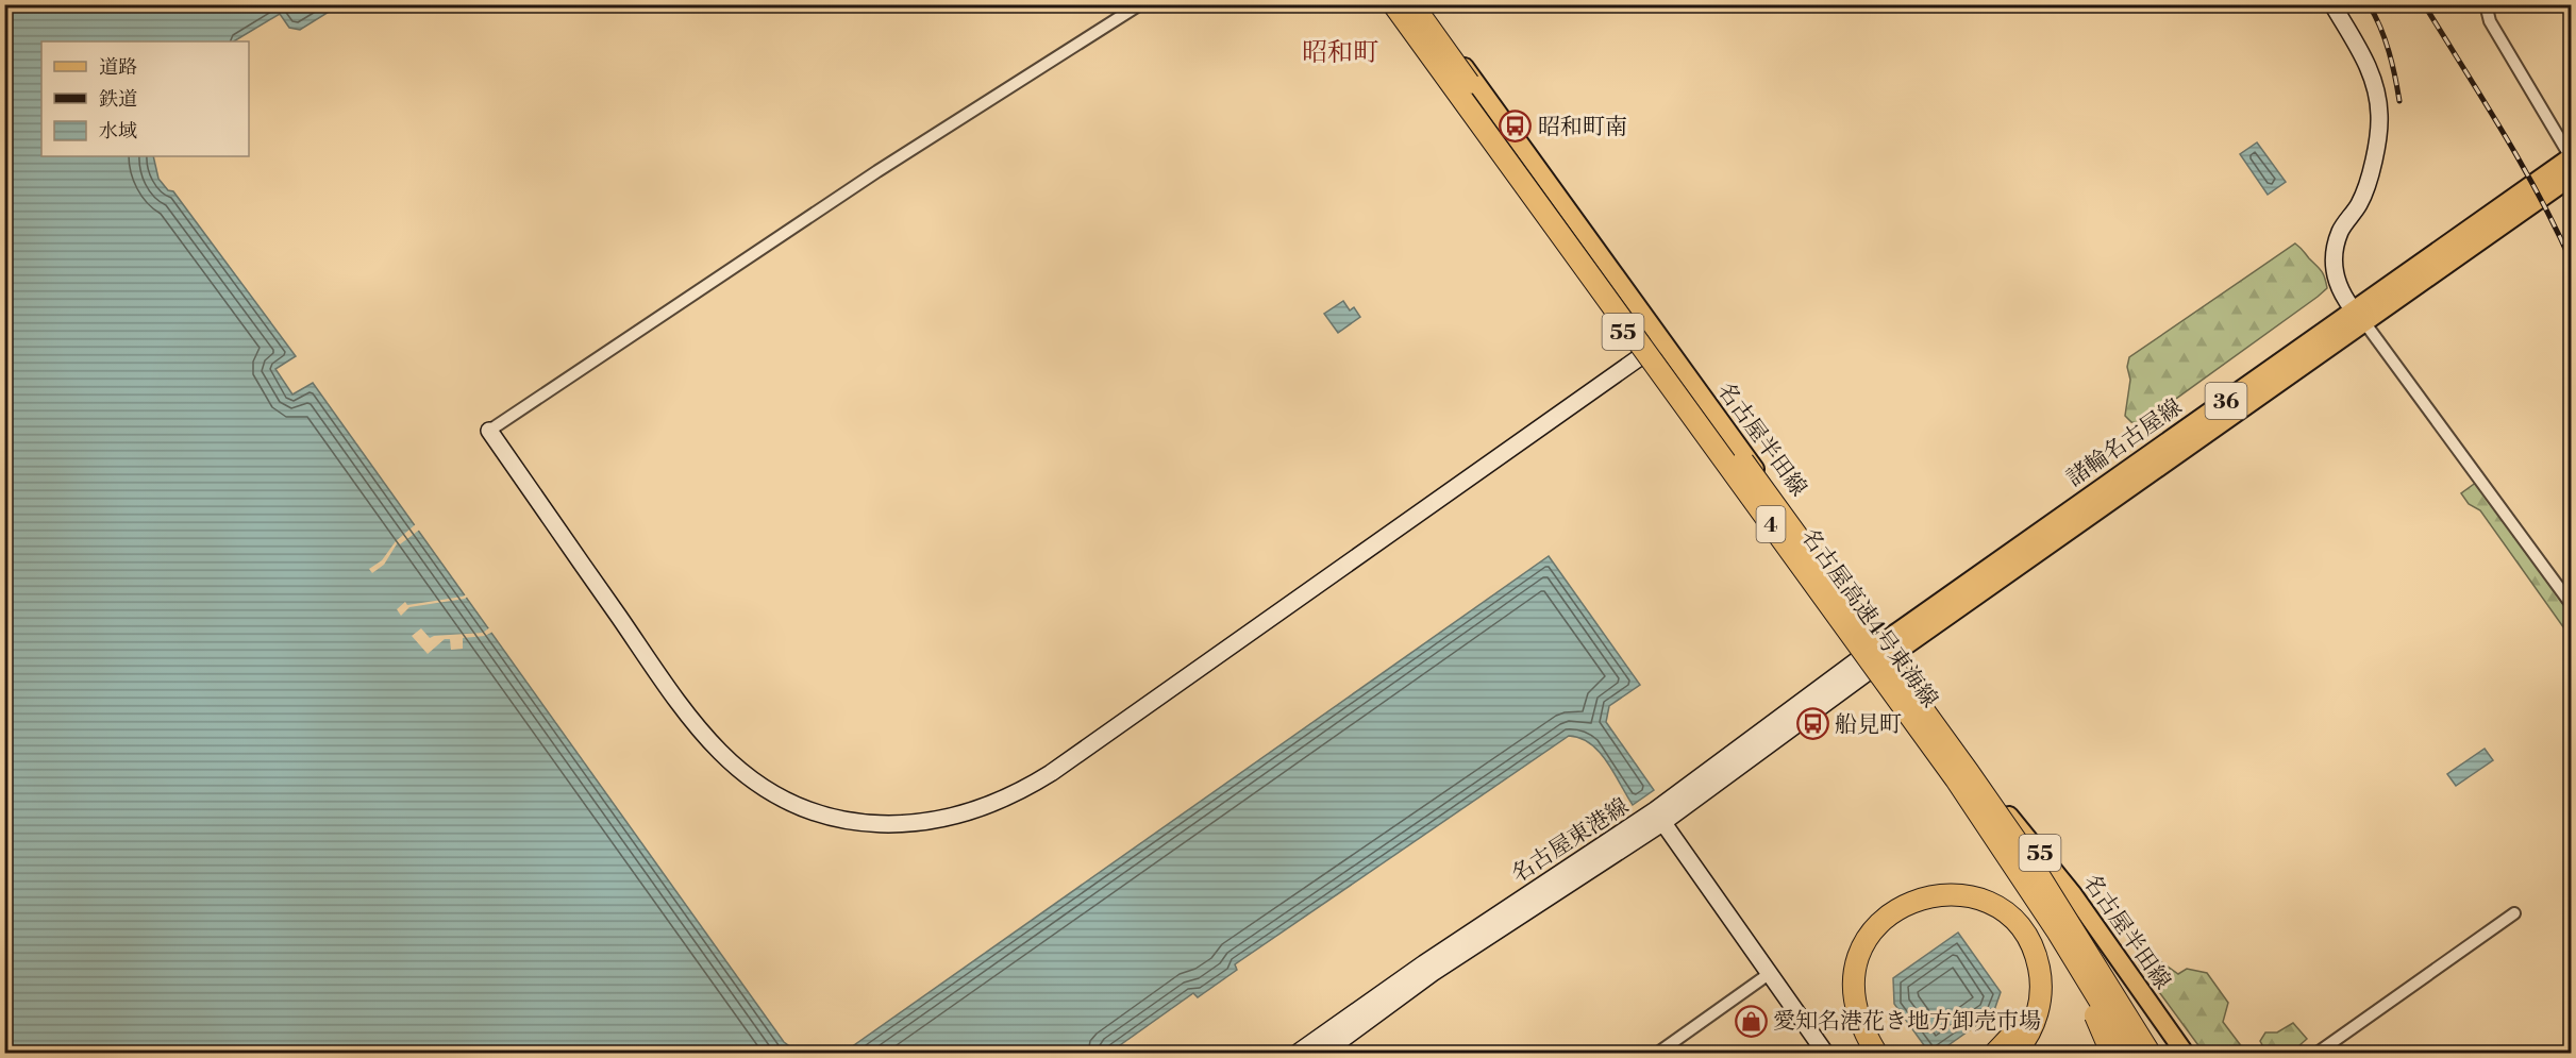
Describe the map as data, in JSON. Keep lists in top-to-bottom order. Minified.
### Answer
{"streets":{"highway":["4","名古屋高速4号東海線"],"main road":["55","36","名古屋半田線","諸輪名古屋線"],"street":["名古屋東港線"]},"crossings":[["55","諸輪名古屋線"],["55","名古屋高速4号東海線"],["55","名古屋東港線"],["名古屋半田線","諸輪名古屋線"],["名古屋半田線","名古屋高速4号東海線"],["諸輪名古屋線","名古屋高速4号東海線"],["諸輪名古屋線","名古屋東港線"]],"districts":["昭和町"],"places":{"bus stop":["昭和町南","船見町"],"shop":["愛知名港花き地方卸売市場"]},"legend":["道路","鉄道","水域"]}
